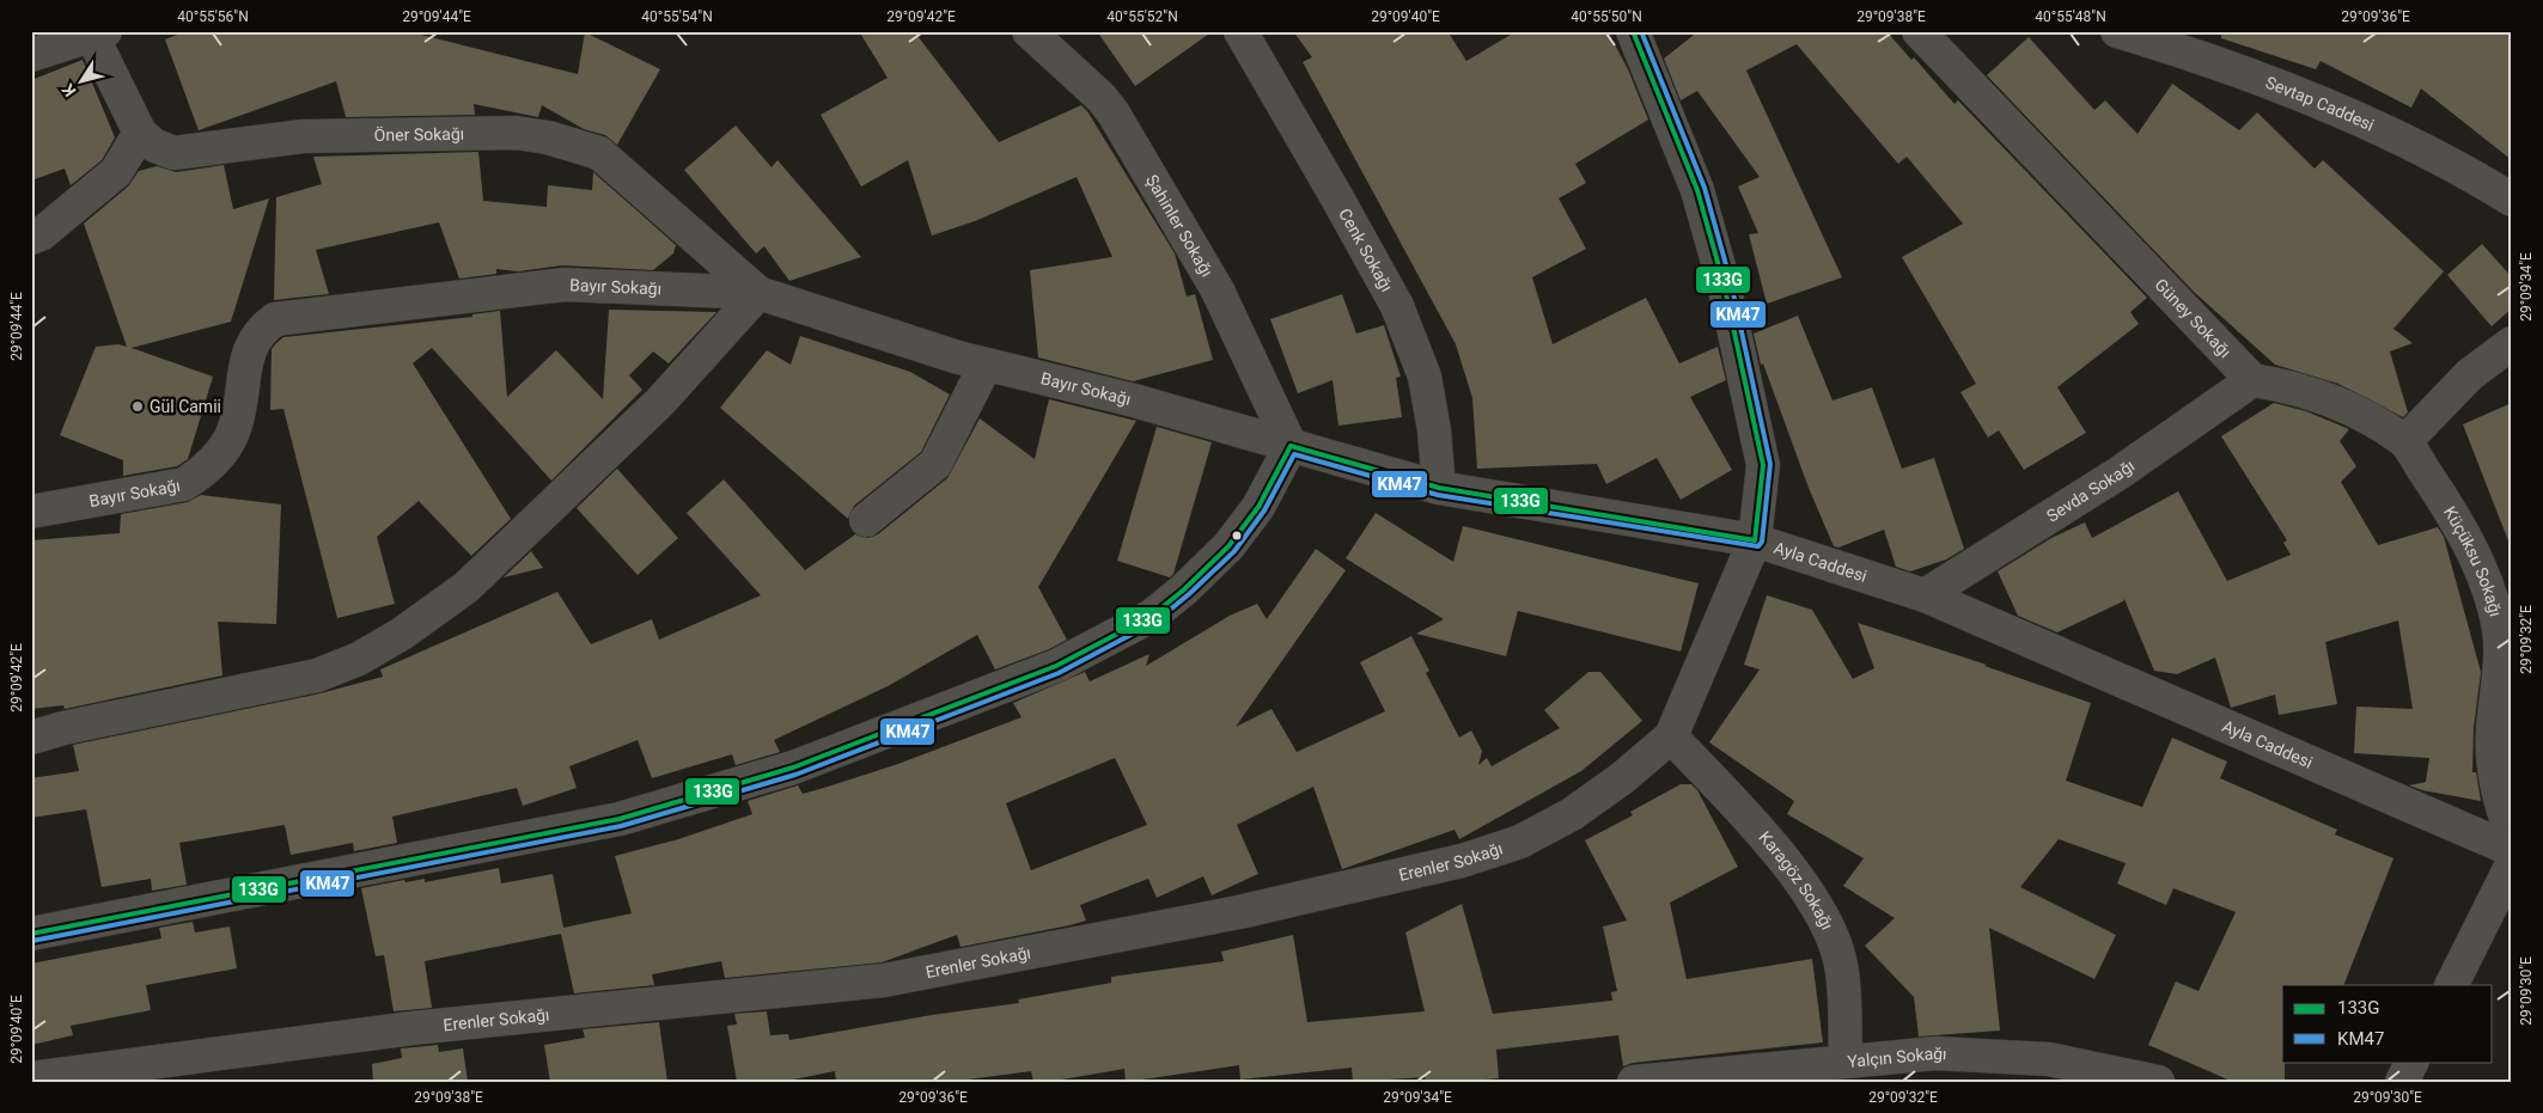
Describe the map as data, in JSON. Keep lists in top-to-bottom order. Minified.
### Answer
{"streets":{"street":["Sevtap Caddesi","Öner Sokağı","Şahinler Sokağı","Cenk Sokağı","Bayır Sokağı","Güney Sokağı","Sevda Sokağı","Ayla Caddesi","Küçüksu Sokağı","Erenler Sokağı","Karagöz Sokağı","Yalçın Sokağı"]},"crossings":[["Öner Sokağı","Bayır Sokağı"],["Şahinler Sokağı","Bayır Sokağı"],["Şahinler Sokağı","Ayla Caddesi"],["Cenk Sokağı","Ayla Caddesi"],["Bayır Sokağı","Ayla Caddesi"],["Güney Sokağı","Sevda Sokağı"],["Sevda Sokağı","Ayla Caddesi"],["Ayla Caddesi","Erenler Sokağı"],["Erenler Sokağı","Karagöz Sokağı"],["Karagöz Sokağı","Yalçın Sokağı"]],"places":["Gül Camii"],"lines":["transit line 133G","transit line KM47"],"legend":["133G","KM47"],"north":"bottom left","coordinates":["40°55'56\"N","29°09'44\"E","40°55'54\"N","29°09'42\"E","40°55'52\"N","29°09'40\"E","40°55'50\"N","29°09'38\"E","40°55'48\"N","29°09'36\"E","29°09'34\"E","29°09'32\"E","29°09'30\"E"]}
